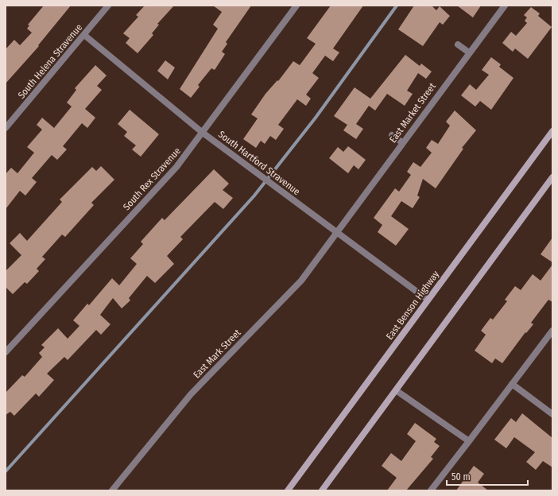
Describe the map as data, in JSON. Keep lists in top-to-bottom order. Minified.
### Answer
{"streets":{"main road":["East Benson Highway"],"street":["South Helena Stravenue","East Market Street","South Hartford Stravenue","South Rex Stravenue","East Mark Street"]},"crossings":[["South Helena Stravenue","South Hartford Stravenue"],["East Market Street","South Hartford Stravenue"],["East Market Street","East Mark Street"],["South Hartford Stravenue","South Rex Stravenue"],["South Hartford Stravenue","East Benson Highway"],["South Hartford Stravenue","East Mark Street"]],"scale_bar":"50 m"}
